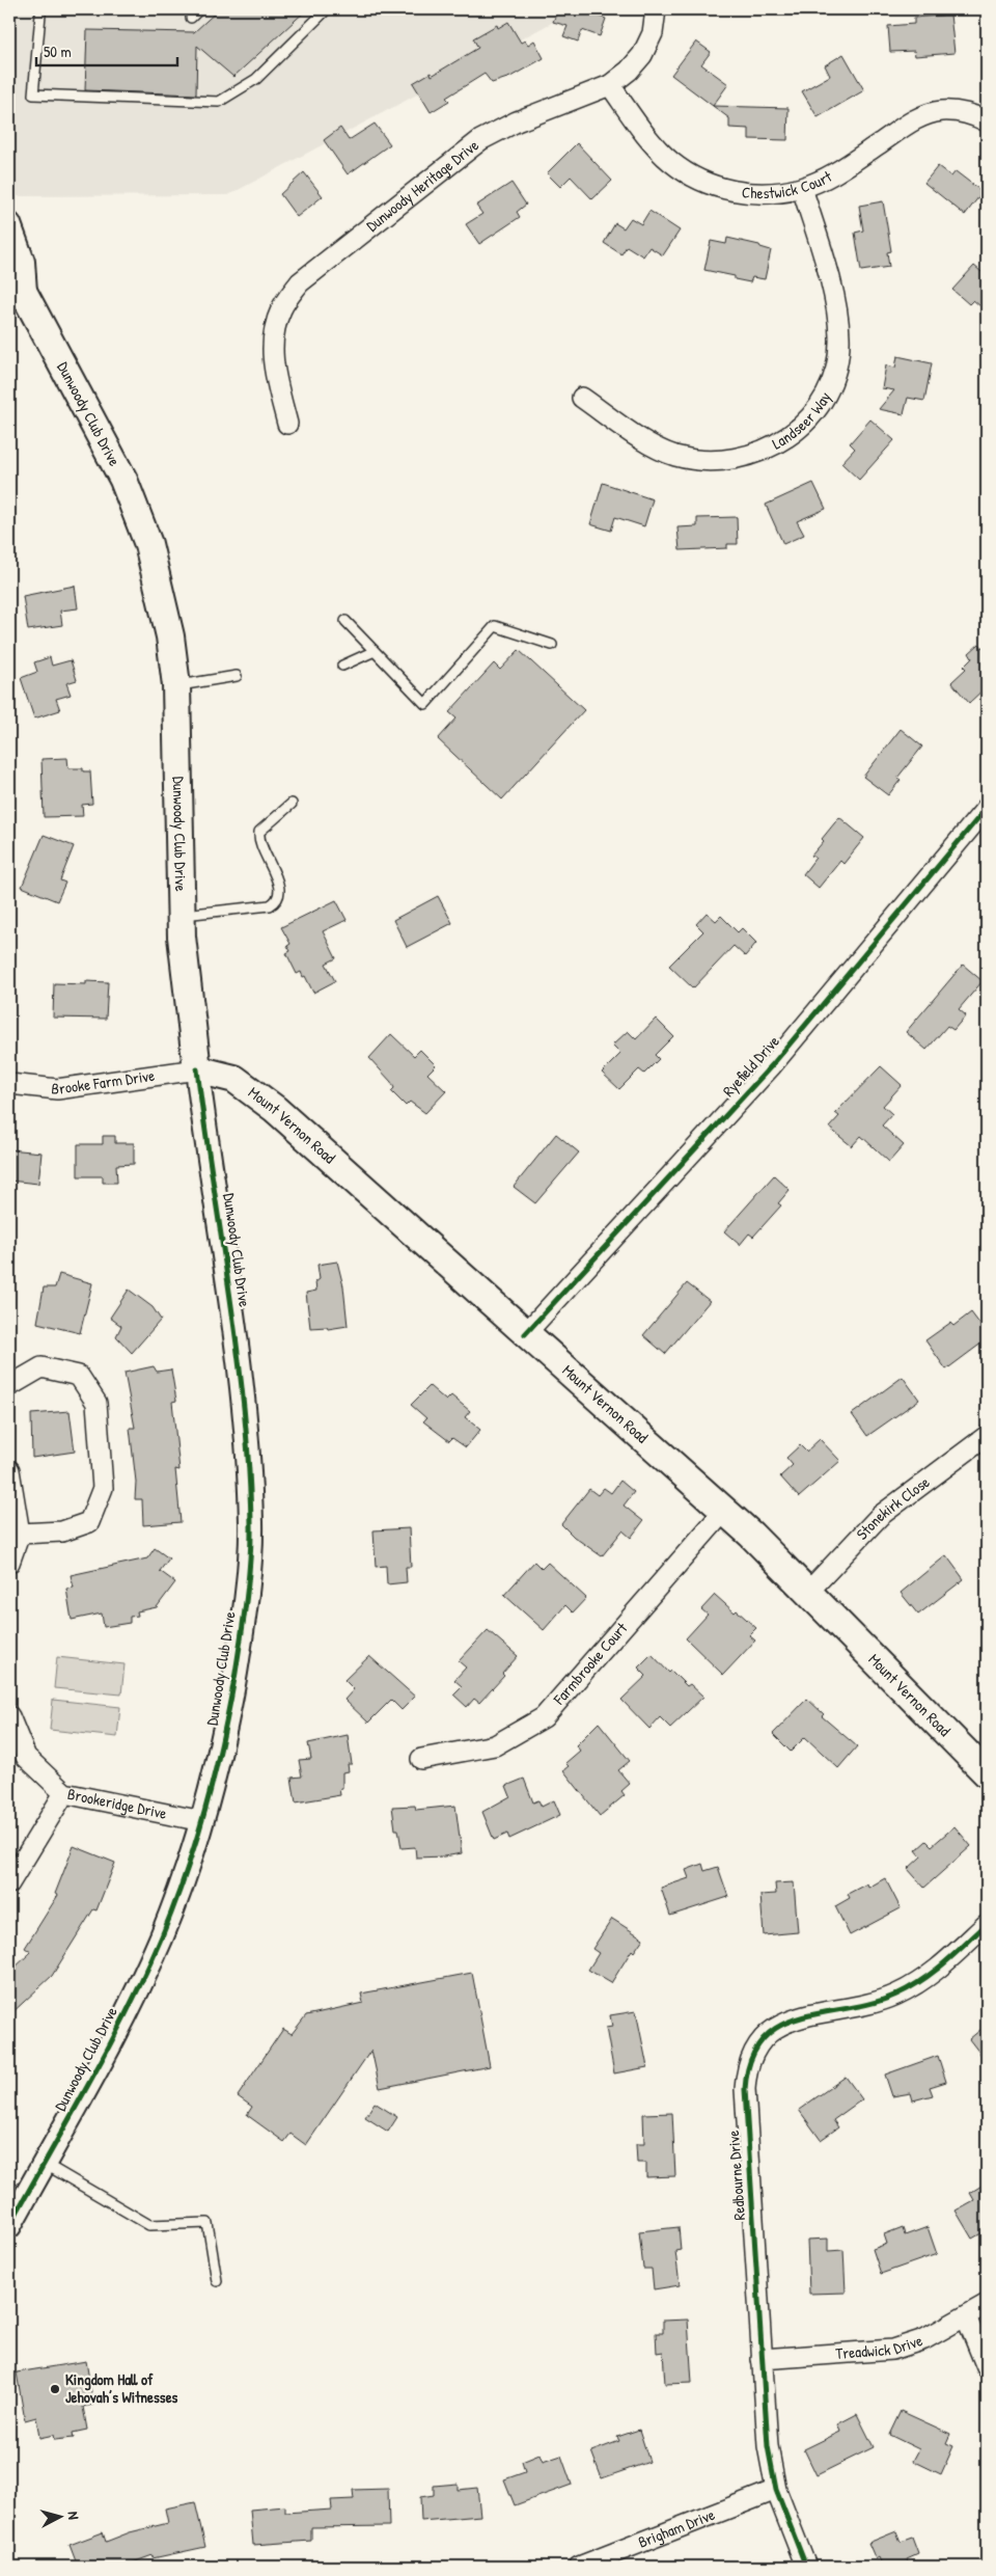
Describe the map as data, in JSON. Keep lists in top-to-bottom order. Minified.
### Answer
{"streets":{"main road":["Dunwoody Club Drive","Mount Vernon Road"],"street":["Chestwick Court","Dunwoody Heritage Drive","Landseer Way","Ryefield Drive","Brooke Farm Drive","Stonekirk Close","Farmbrooke Court","Brookeridge Drive","Redbourne Drive","Treadwick Drive","Brigham Drive"]},"crossings":[["Chestwick Court","Dunwoody Heritage Drive"],["Chestwick Court","Landseer Way"],["Dunwoody Club Drive","Brooke Farm Drive"],["Dunwoody Club Drive","Mount Vernon Road"],["Dunwoody Club Drive","Brookeridge Drive"],["Ryefield Drive","Mount Vernon Road"],["Brooke Farm Drive","Mount Vernon Road"],["Mount Vernon Road","Stonekirk Close"],["Mount Vernon Road","Farmbrooke Court"],["Redbourne Drive","Treadwick Drive"],["Redbourne Drive","Brigham Drive"]],"places":["Kingdom Hall of Jehovah’s Witnesses"],"scale_bar":"50 m","north":"right"}
